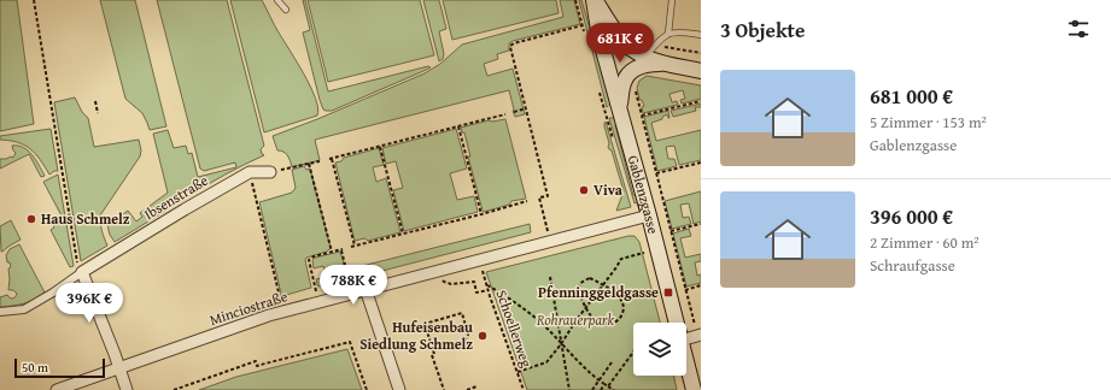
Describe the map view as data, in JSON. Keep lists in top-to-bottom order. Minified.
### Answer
{"streets":{"main road":["Gablenzgasse"],"street":["Ibsenstraße","Minciostraße"],"path":["Schoellerweg"]},"crossings":[["Gablenzgasse","Minciostraße"]],"parks":["Rohrauerpark"],"places":{"other":["Viva","Haus Schmelz","Hufeisenbau Siedlung Schmelz"],"transit":["Pfenninggeldgasse"]},"scale_bar":"50 m","page":{"heading":"3 Objekte","price":["681K €","788K €","396K €"],"list":[{"name":"681 000 €","note":"5 Zimmer · 153 m² · Gablenzgasse"},{"name":"396 000 €","note":"2 Zimmer · 60 m² · Schraufgasse"}],"scale":"50 m"}}
